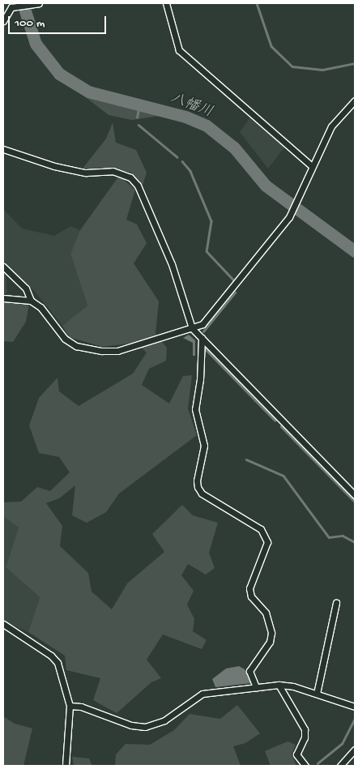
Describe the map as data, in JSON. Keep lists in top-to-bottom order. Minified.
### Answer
{"water":["八幡川"],"scale_bar":"100 m"}
